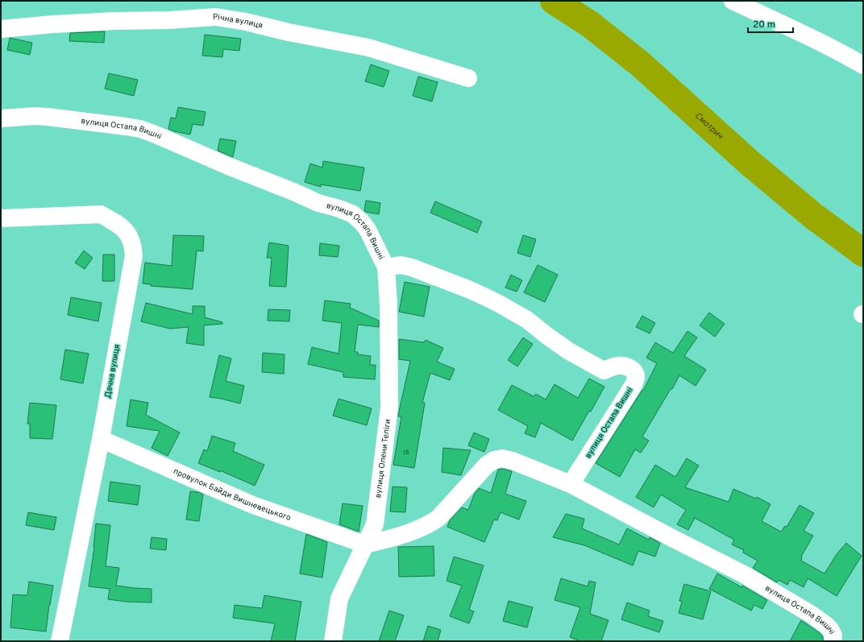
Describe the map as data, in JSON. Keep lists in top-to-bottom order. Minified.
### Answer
{"streets":{"street":["Річна вулиця","вулиця Остапа Вишні","Дачна вулиця","вулиця Олени Теліги","провулок Байди Вишневецького"]},"crossings":[["вулиця Остапа Вишні","вулиця Олени Теліги"],["вулиця Остапа Вишні","провулок Байди Вишневецького"],["Дачна вулиця","провулок Байди Вишневецького"],["вулиця Олени Теліги","провулок Байди Вишневецького"]],"water":["Смотрич"],"house_numbers":["16"],"scale_bar":"20 m"}
